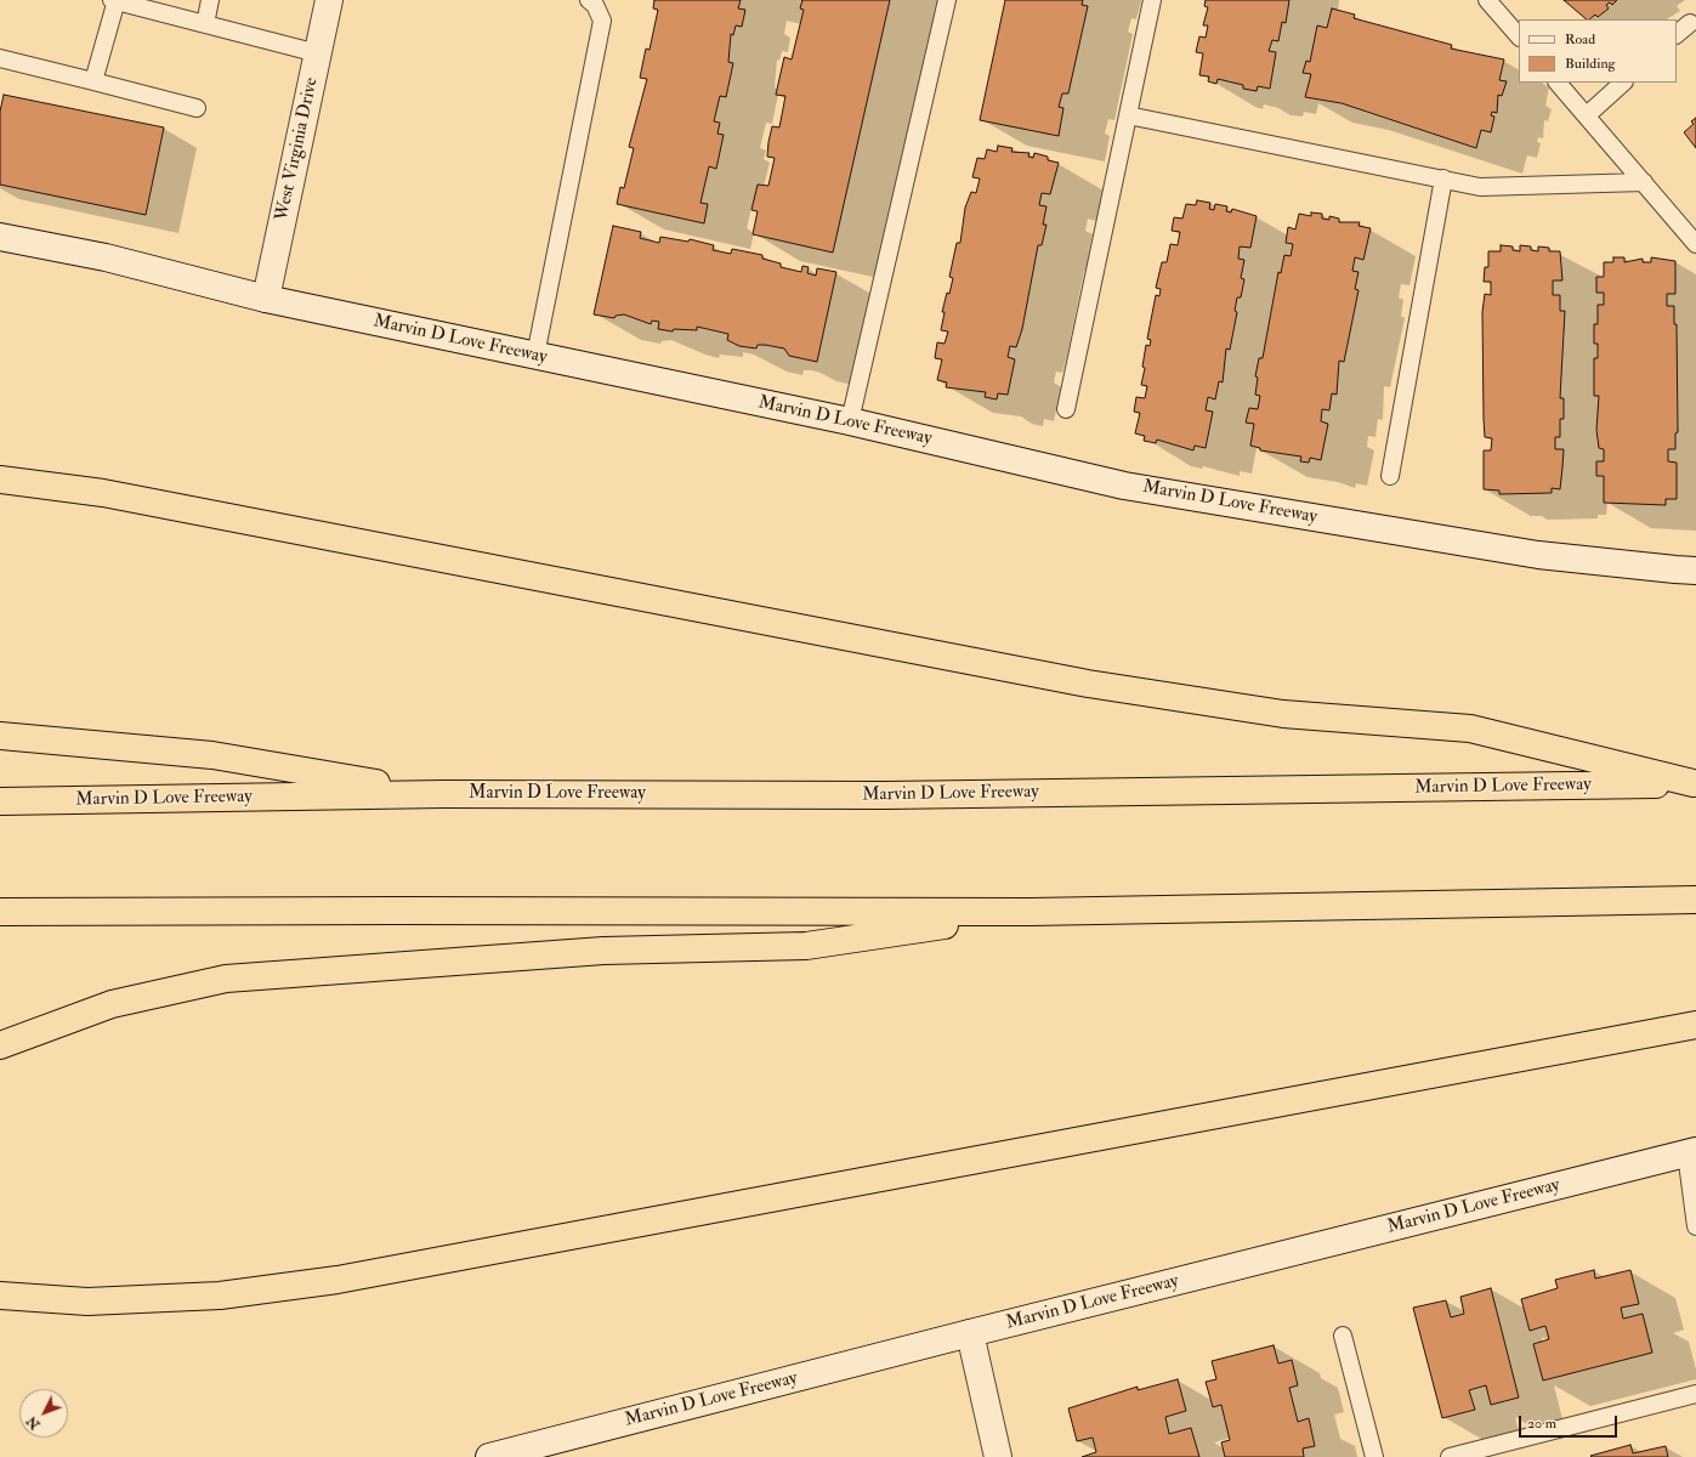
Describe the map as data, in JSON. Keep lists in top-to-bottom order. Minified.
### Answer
{"streets":{"highway":["Marvin D Love Freeway"],"main road":["West Virginia Drive"]},"crossings":[["West Virginia Drive","Marvin D Love Freeway"]],"legend":["Road","Building"],"scale_bar":"20 m","north":"bottom left"}
